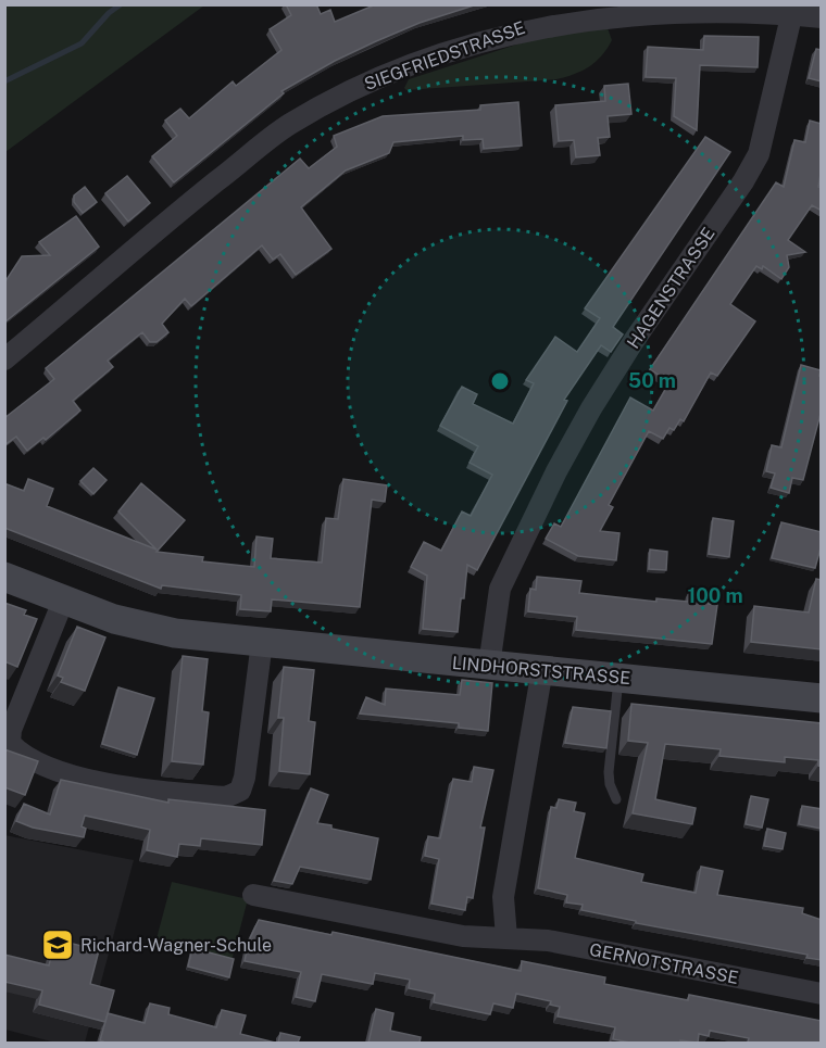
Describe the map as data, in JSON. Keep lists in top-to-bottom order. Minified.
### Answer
{"streets":{"street":["SIEGFRIEDSTRASSE","HAGENSTRASSE","LINDHORSTSTRASSE","GERNOTSTRASSE"]},"crossings":[["SIEGFRIEDSTRASSE","HAGENSTRASSE"],["HAGENSTRASSE","LINDHORSTSTRASSE"]],"places":{"school or university":["Richard-Wagner-Schule"]},"rings":["50 m","100 m"]}
